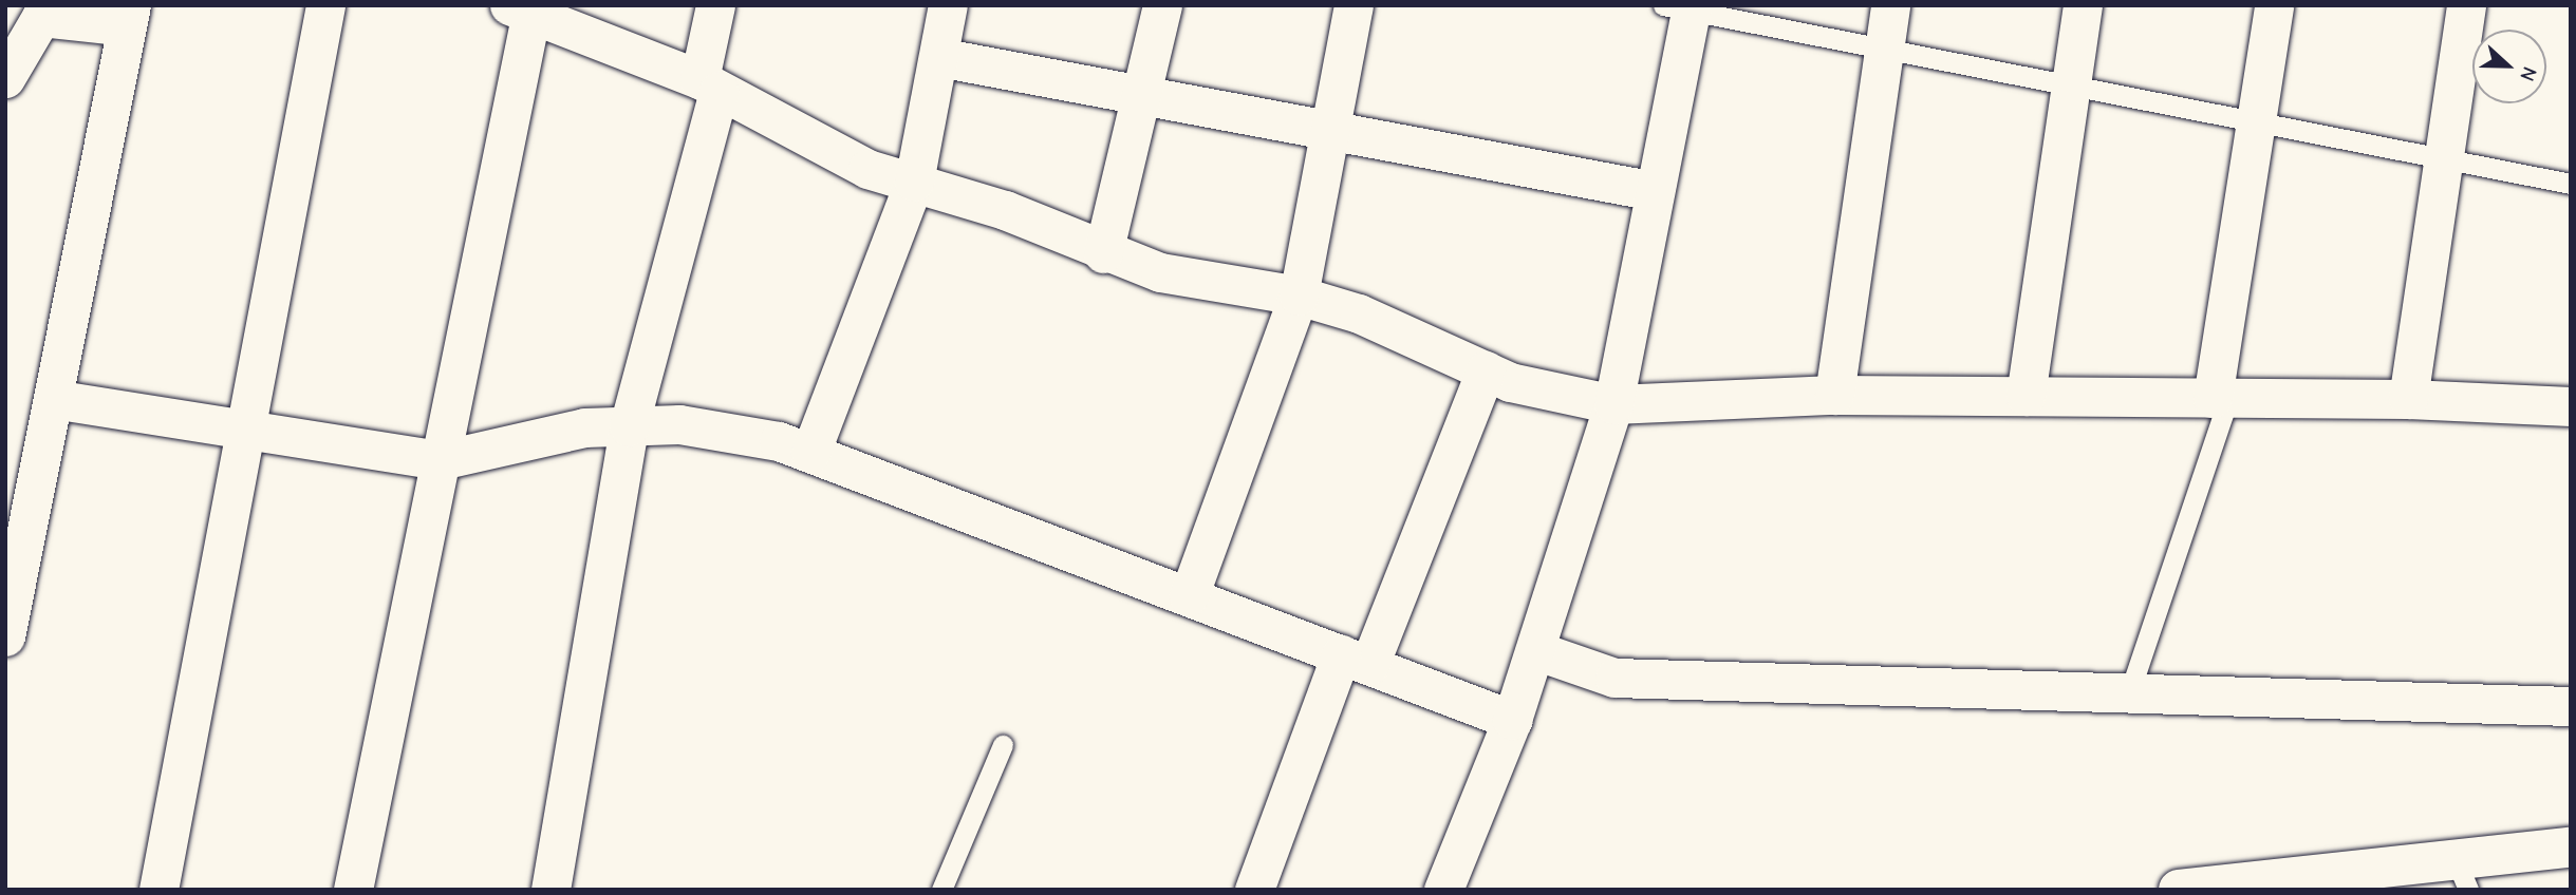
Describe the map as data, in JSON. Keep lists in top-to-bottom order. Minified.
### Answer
{"north":"right"}
